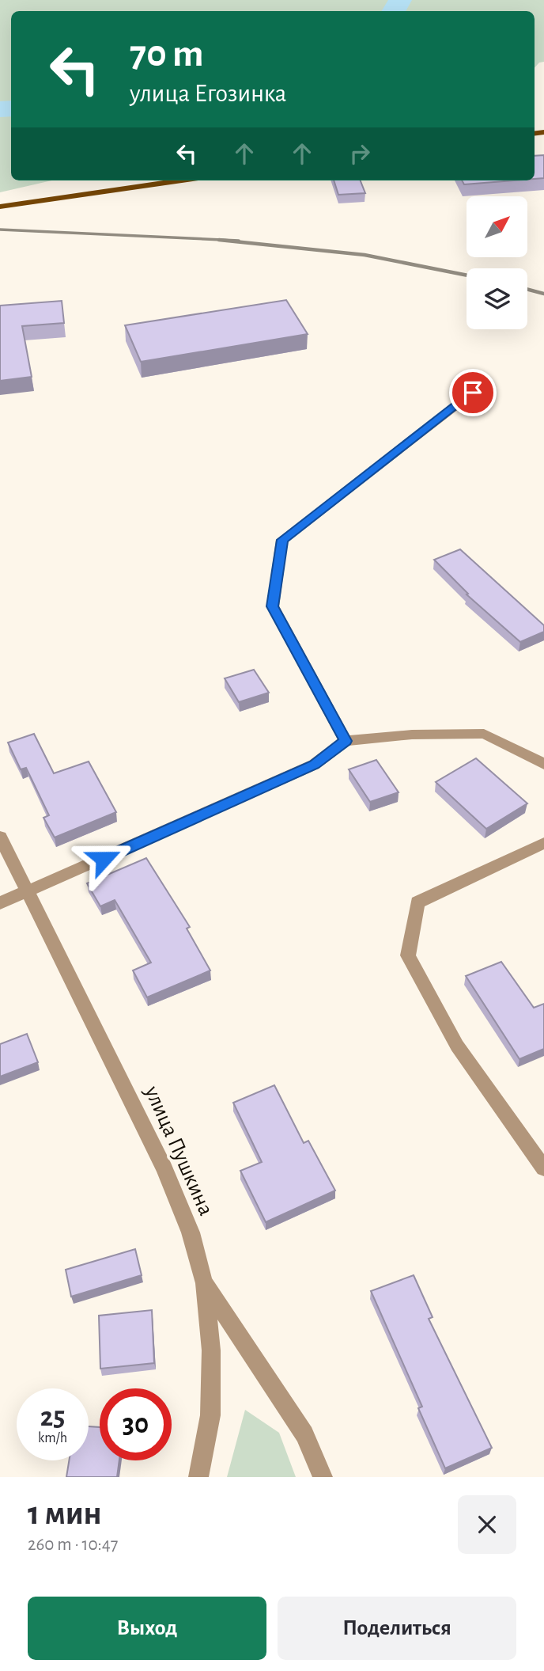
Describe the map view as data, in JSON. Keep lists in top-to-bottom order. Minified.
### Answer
{"streets":{"street":["улица Пушкина"]},"north":"top right","page":{"turn":["70 m","улица Егозинка"],"speed":"25 km/h","limit":"30","heading":["1 мин","260 m · 10:47"],"buttons":["Выход","Поделиться"]}}
